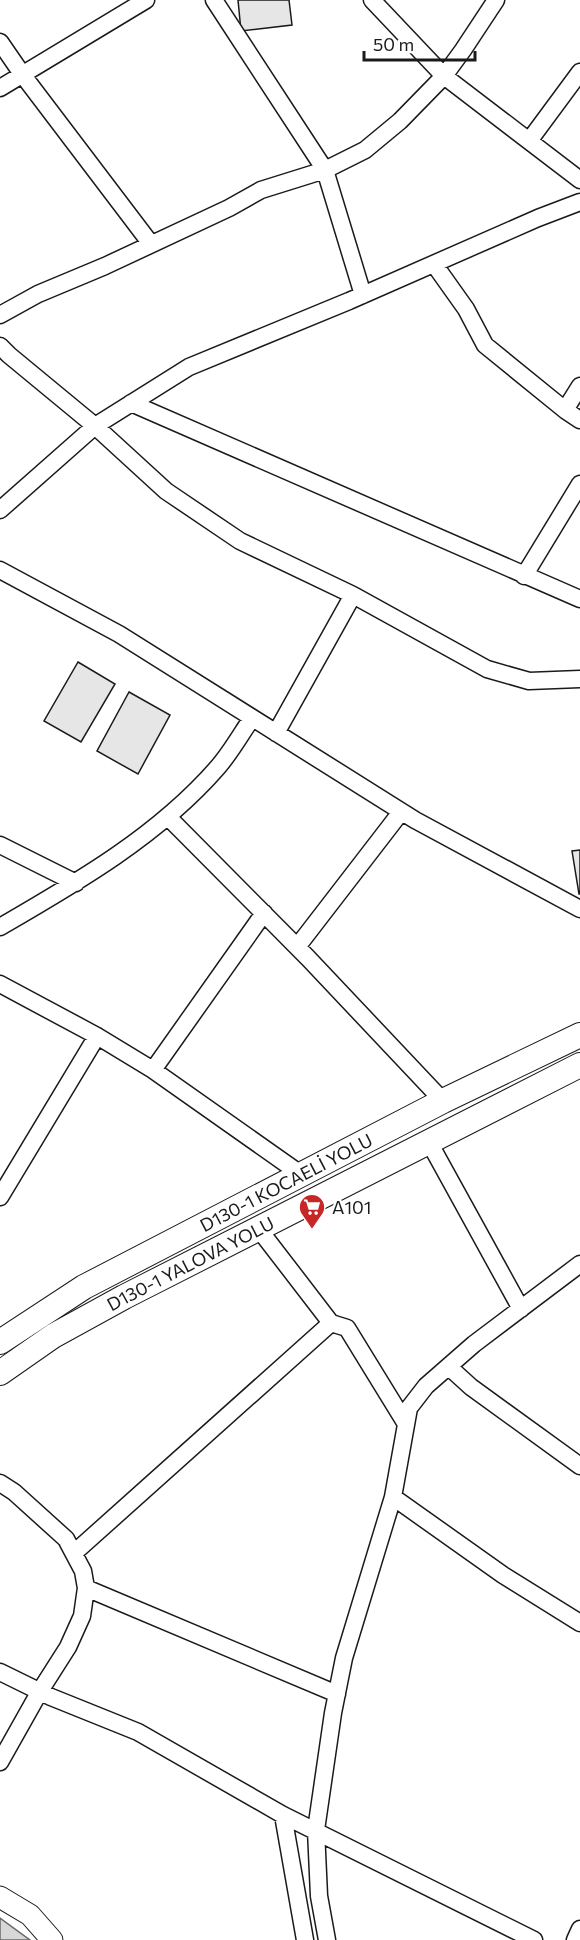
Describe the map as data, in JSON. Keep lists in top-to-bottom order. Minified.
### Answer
{"streets":{"highway":["D130-1 KOCAELİ YOLU","D130-1 YALOVA YOLU"]},"places":{"supermarket":["A101"]},"scale_bar":"50 m"}
